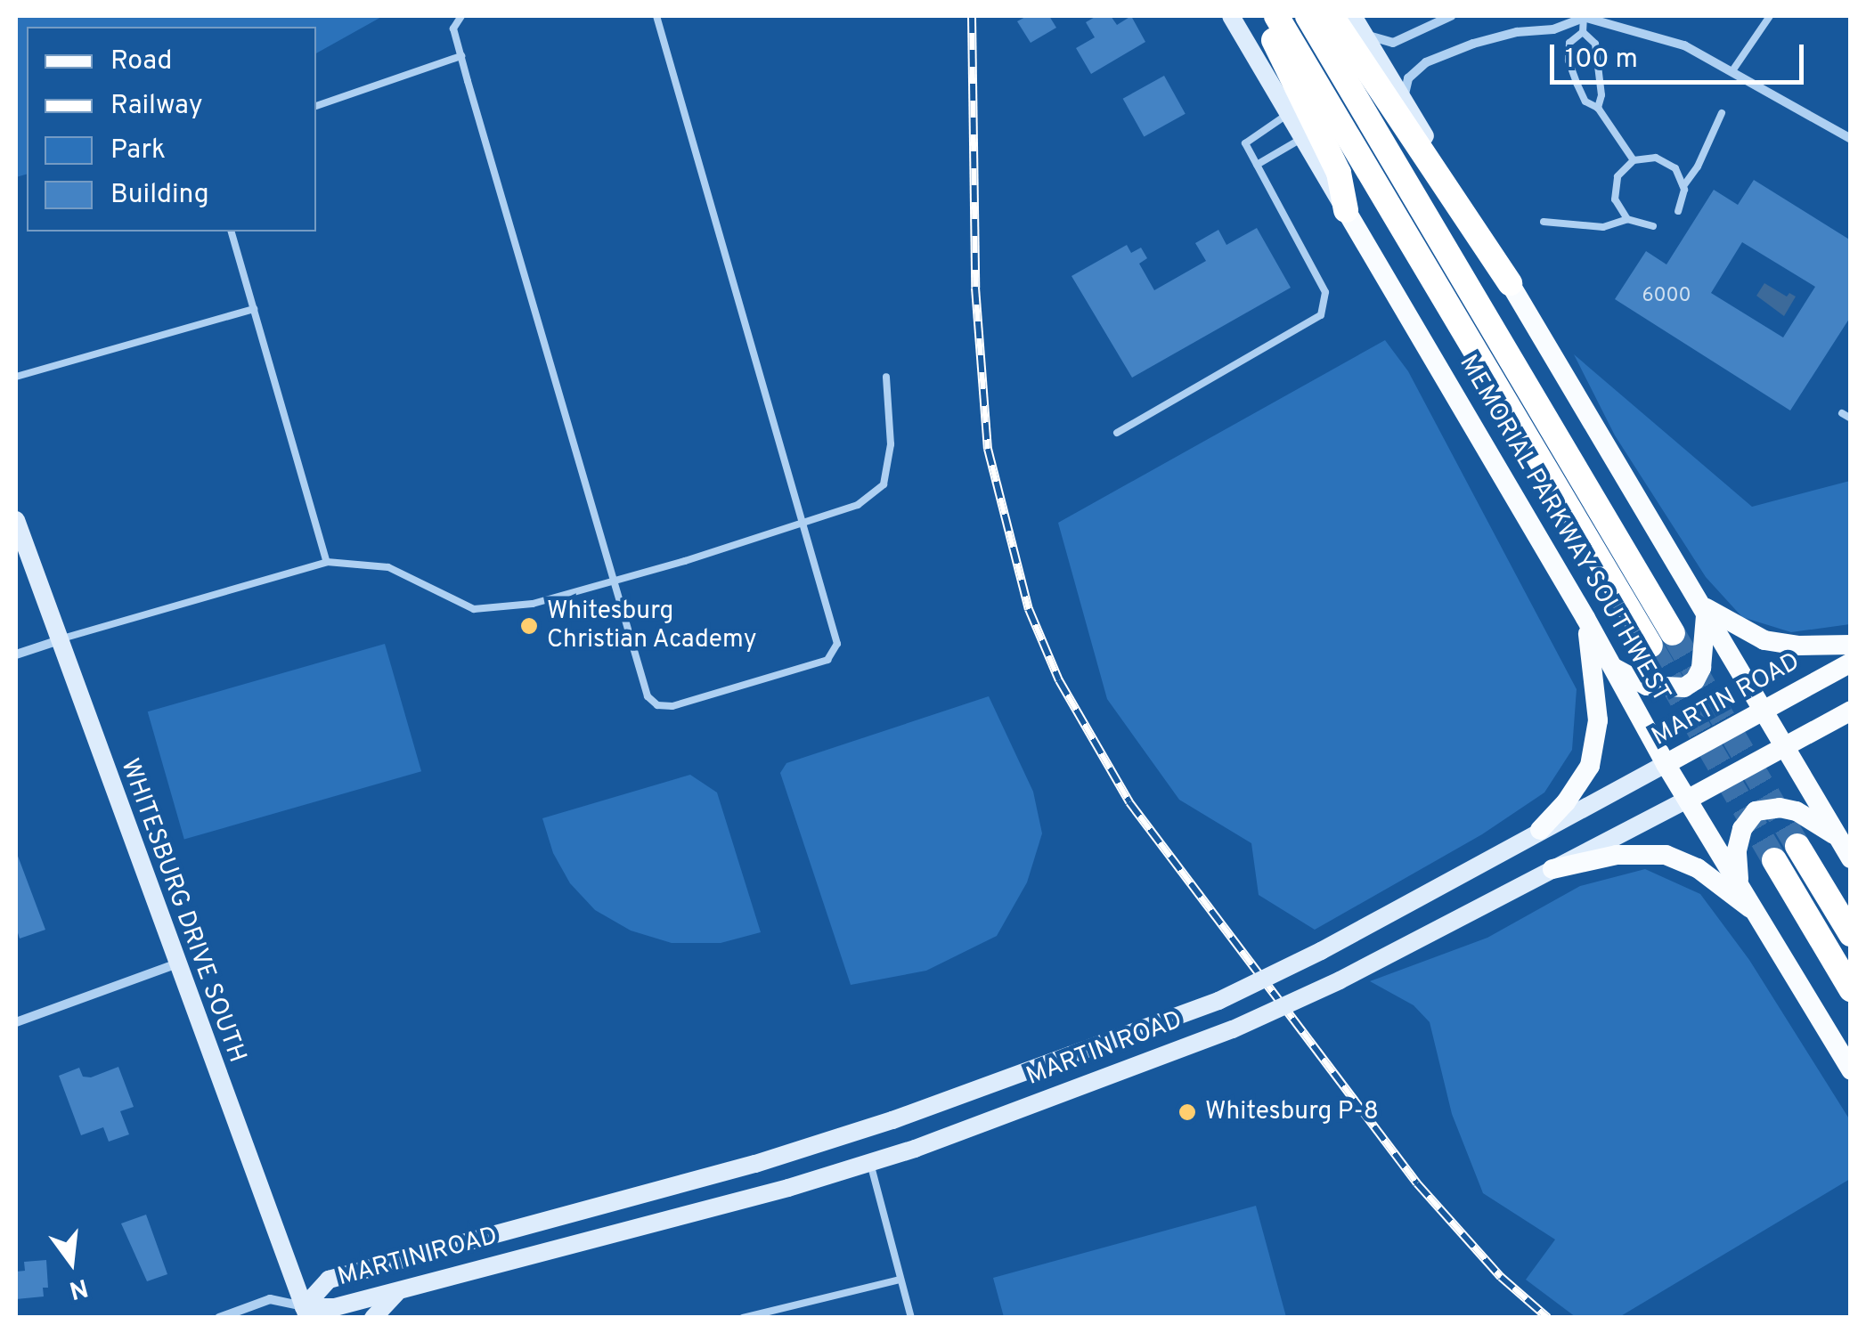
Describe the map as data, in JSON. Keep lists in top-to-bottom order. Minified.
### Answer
{"streets":{"highway":["MEMORIAL PARKWAY SOUTHWEST"],"main road":["MARTIN ROAD","WHITESBURG DRIVE SOUTH"]},"crossings":[["MEMORIAL PARKWAY SOUTHWEST","MARTIN ROAD"],["MARTIN ROAD","WHITESBURG DRIVE SOUTH"]],"places":["Whitesburg Christian Academy","Whitesburg P-8"],"house_numbers":["6000"],"legend":["Road","Railway","Park","Building"],"scale_bar":"100 m","north":"bottom"}
